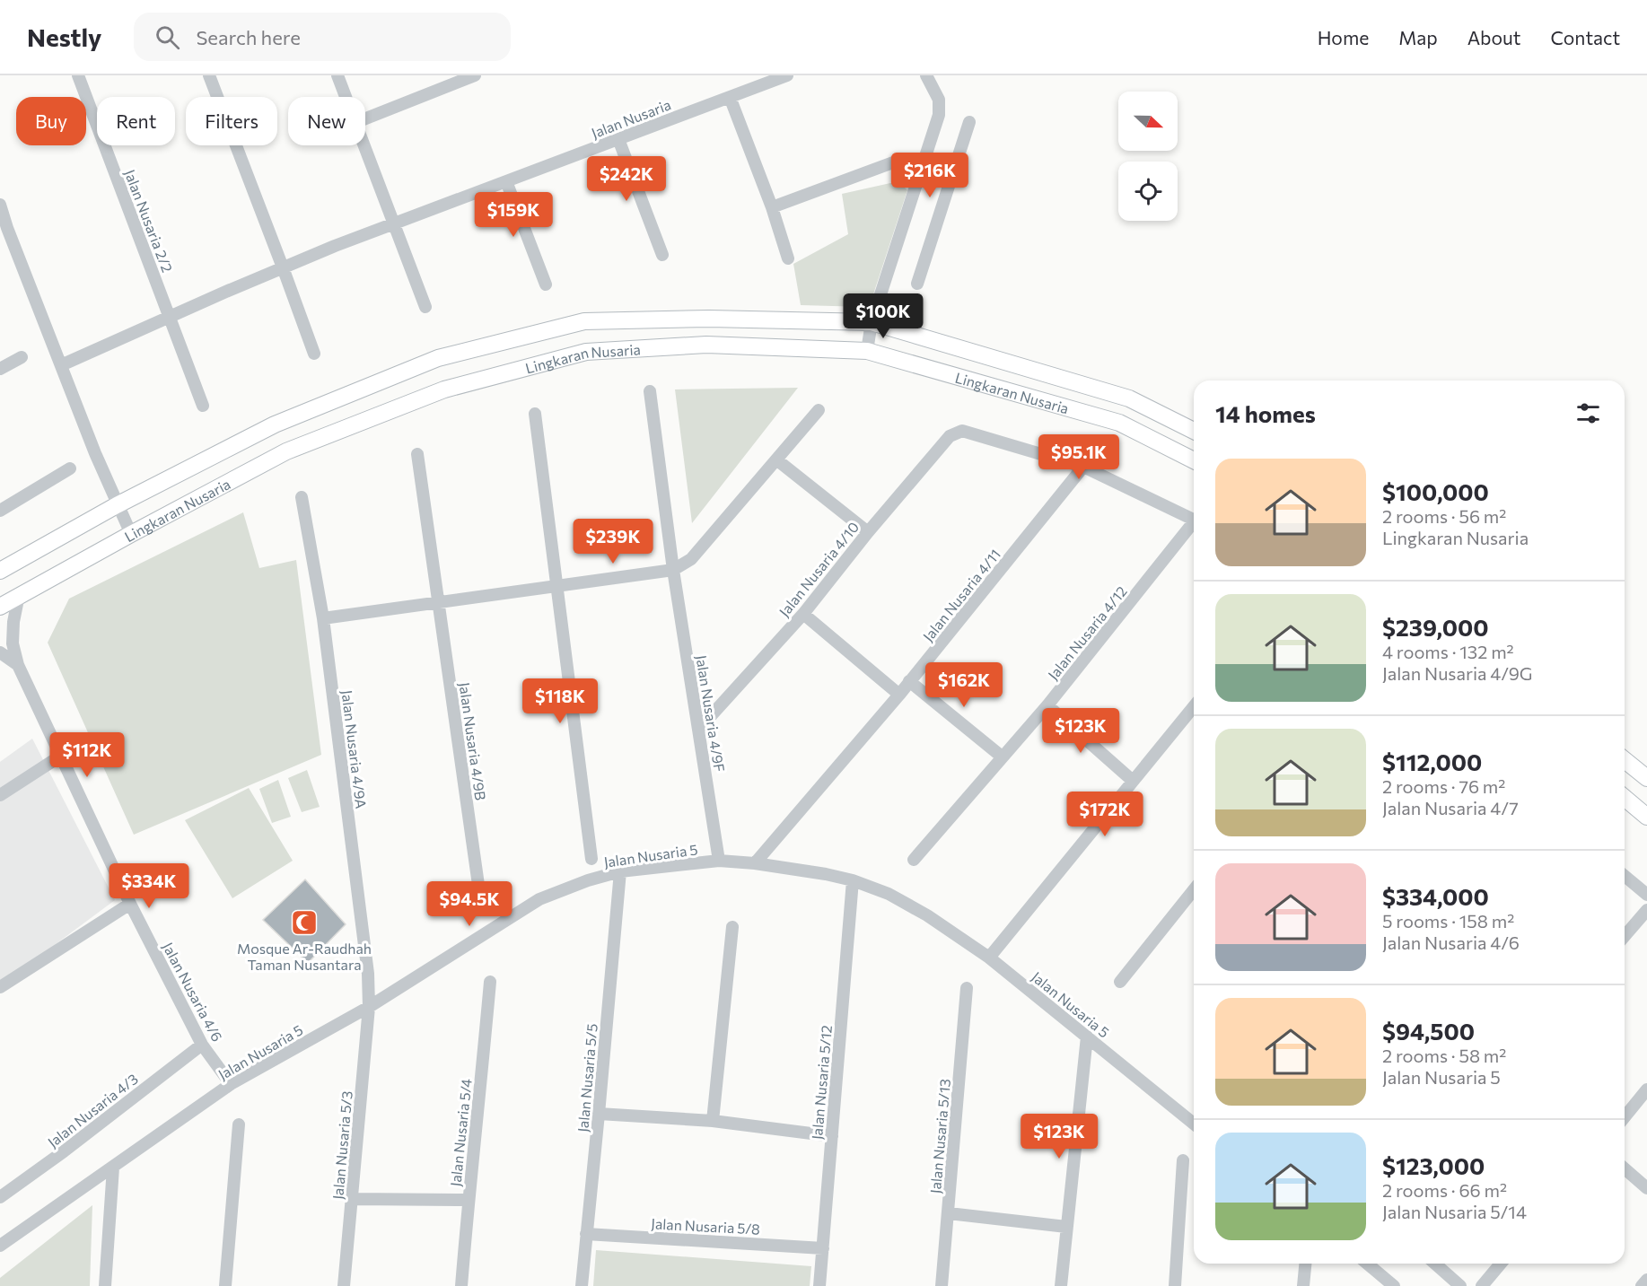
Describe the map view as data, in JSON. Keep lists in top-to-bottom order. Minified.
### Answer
{"streets":{"main road":["Lingkaran Nusaria"],"street":["Jalan Nusaria","Jalan Nusaria 2/2","Jalan Nusaria 4/10","Jalan Nusaria 4/11","Jalan Nusaria 4/12","Jalan Nusaria 4/9F","Jalan Nusaria 4/9B","Jalan Nusaria 4/9A","Jalan Nusaria 5","Jalan Nusaria 4/6","Jalan Nusaria 5/5","Jalan Nusaria 5/12","Jalan Nusaria 4/3","Jalan Nusaria 5/4","Jalan Nusaria 5/13","Jalan Nusaria 5/3","Jalan Nusaria 5/8"]},"crossings":[["Jalan Nusaria","Jalan Nusaria 2/2"],["Lingkaran Nusaria","Jalan Nusaria 4/6"],["Jalan Nusaria 4/10","Jalan Nusaria 4/11"],["Jalan Nusaria 4/10","Jalan Nusaria 4/9F"],["Jalan Nusaria 4/11","Jalan Nusaria 5"],["Jalan Nusaria 4/9F","Jalan Nusaria 5"],["Jalan Nusaria 4/9A","Jalan Nusaria 5"],["Jalan Nusaria 4/9A","Jalan Nusaria 5/3"],["Jalan Nusaria 5","Jalan Nusaria 4/6"],["Jalan Nusaria 5","Jalan Nusaria 5/5"],["Jalan Nusaria 5","Jalan Nusaria 5/12"],["Jalan Nusaria 5","Jalan Nusaria 5/3"],["Jalan Nusaria 4/6","Jalan Nusaria 4/3"],["Jalan Nusaria 5/5","Jalan Nusaria 5/8"],["Jalan Nusaria 5/12","Jalan Nusaria 5/8"]],"places":{"mosque":["Mosque Ar-Raudhah Taman Nusantara"]},"north":"right","page":{"header":"Nestly","search":"Search here","nav":["Home","Map","About","Contact"],"chip":["Buy","Rent","Filters","New"],"price":["$216K","$242K","$159K","$100K","$95.1K","$239K","$162K","$118K","$123K","$112K","$172K","$334K","$94.5K","$123K"],"heading":"14 homes","list":[{"name":"$100,000","note":"2 rooms · 56 m² · Lingkaran Nusaria"},{"name":"$239,000","note":"4 rooms · 132 m² · Jalan Nusaria 4/9G"},{"name":"$112,000","note":"2 rooms · 76 m² · Jalan Nusaria 4/7"},{"name":"$334,000","note":"5 rooms · 158 m² · Jalan Nusaria 4/6"},{"name":"$94,500","note":"2 rooms · 58 m² · Jalan Nusaria 5"},{"name":"$123,000","note":"2 rooms · 66 m² · Jalan Nusaria 5/14"}]}}
